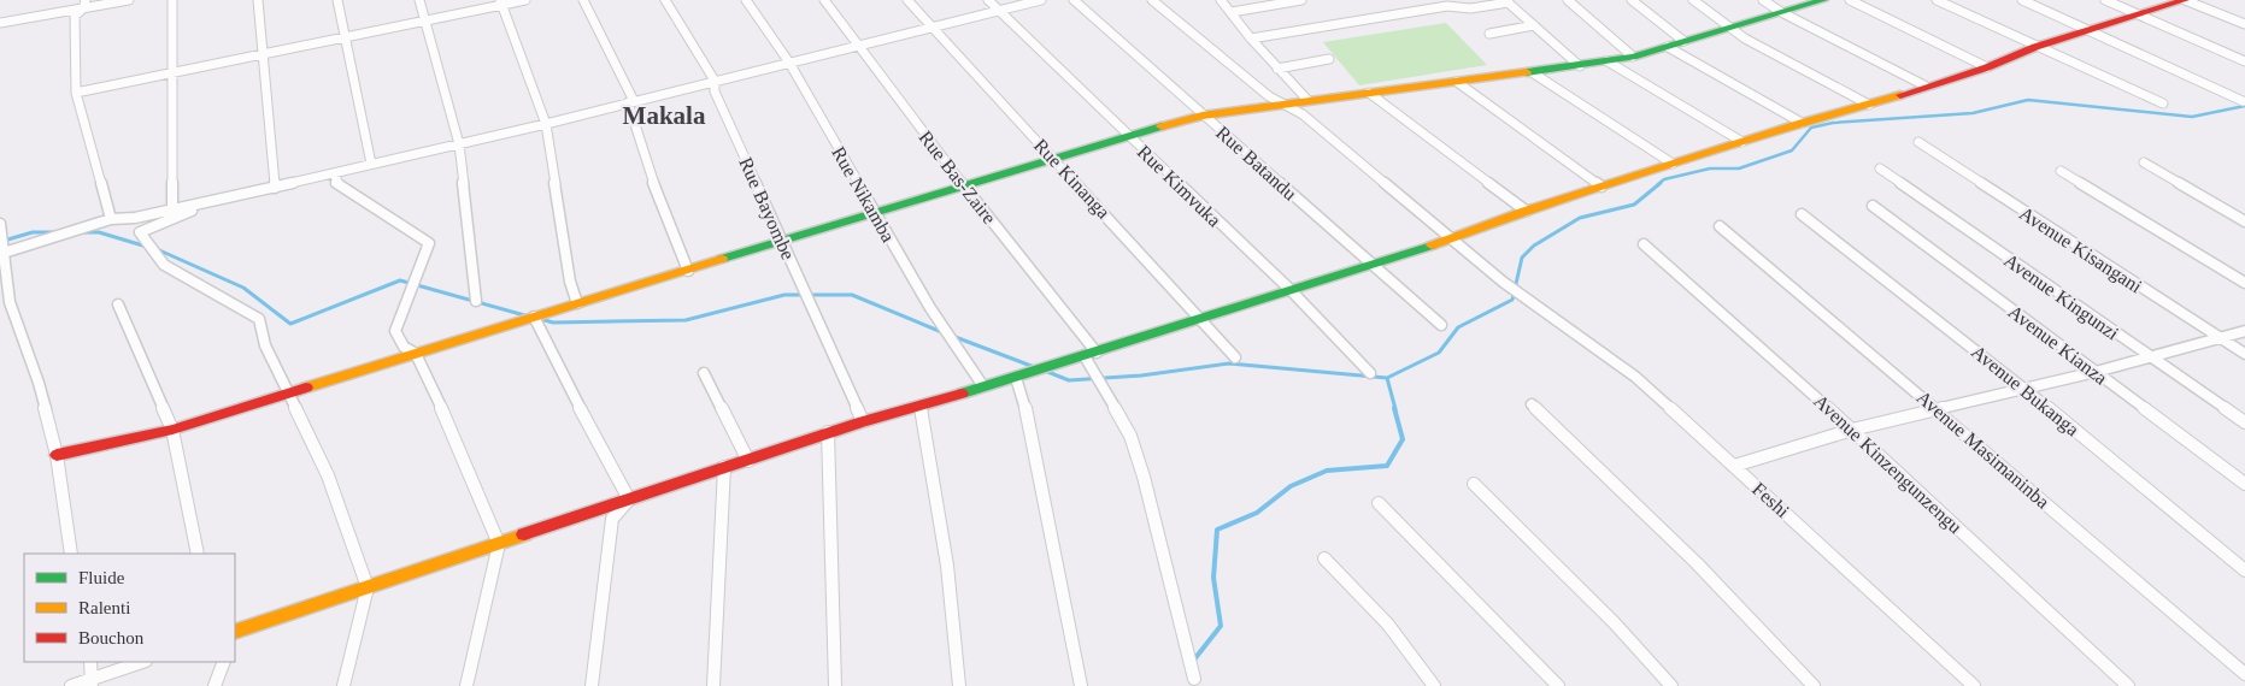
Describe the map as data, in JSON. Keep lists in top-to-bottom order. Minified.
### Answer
{"streets":{"street":["Rue Batandu","Rue Bas-Zaire","Rue Kinanga","Rue Kimvuka","Rue Nikamba","Rue Bayombe","Avenue Kisangani","Avenue Kingunzi","Avenue Kianza","Avenue Bukanga","Avenue Masimaninba","Avenue Kinzengunzengu","Feshi"]},"districts":["Makala"],"legend":["Fluide","Ralenti","Bouchon"]}
